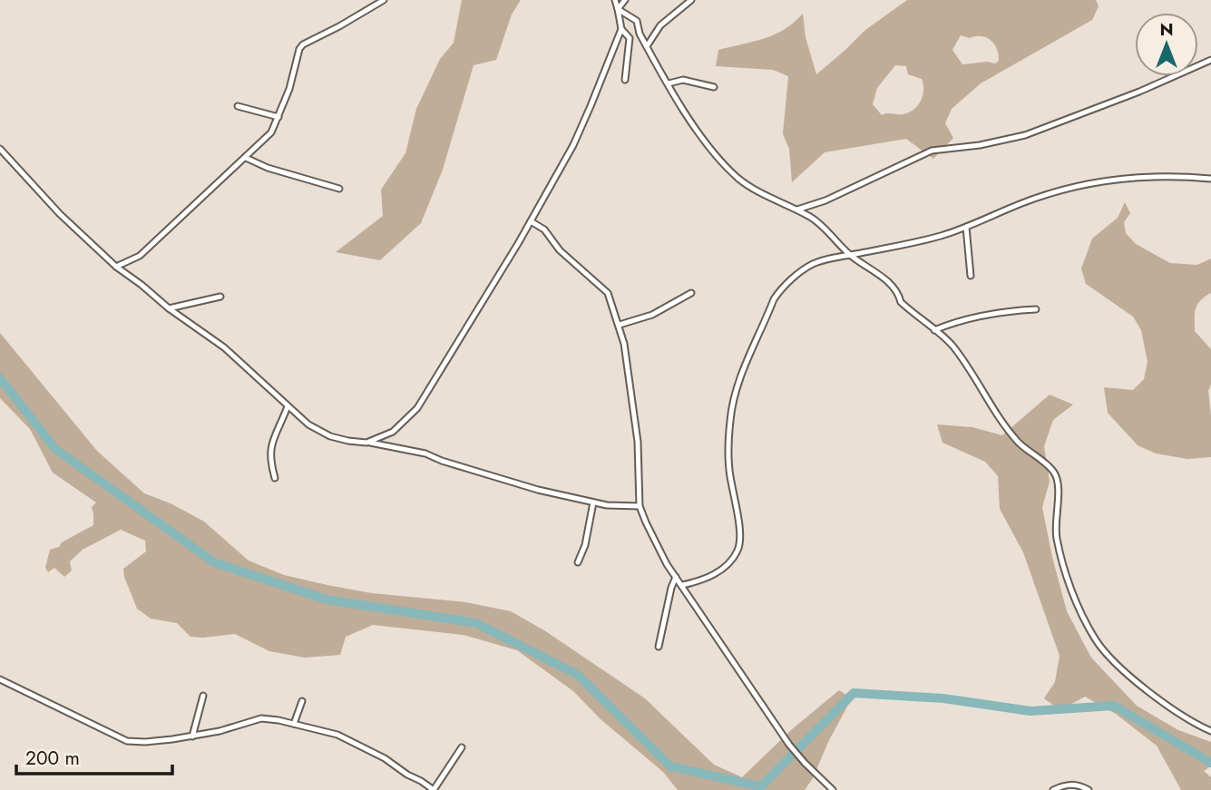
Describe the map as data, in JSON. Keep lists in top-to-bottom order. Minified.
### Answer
{"scale_bar":"200 m","north":"top"}
